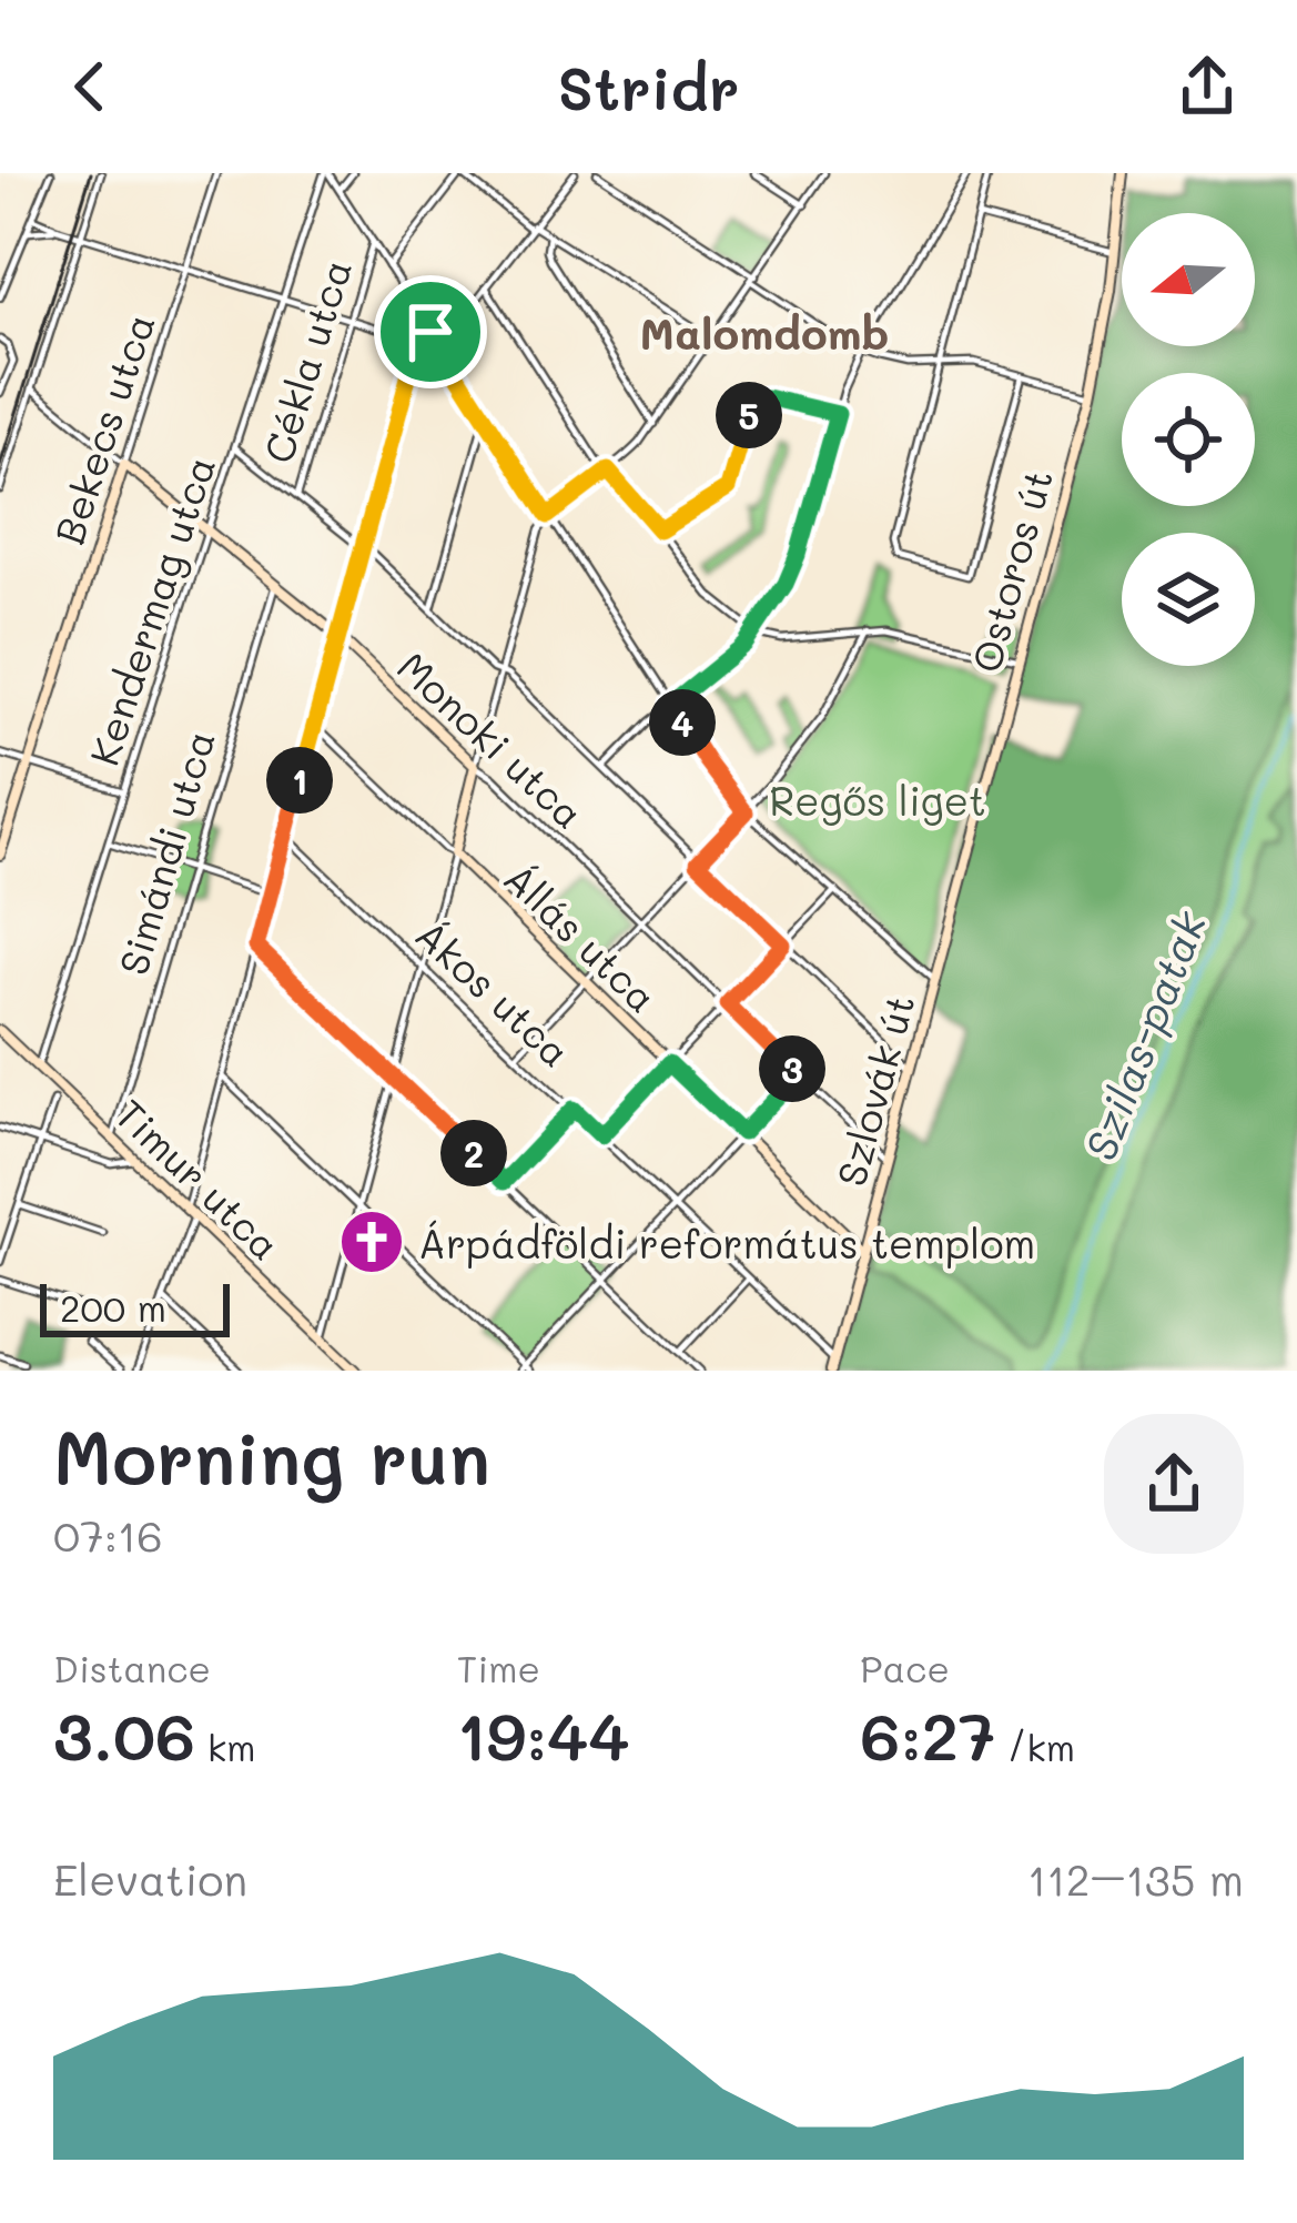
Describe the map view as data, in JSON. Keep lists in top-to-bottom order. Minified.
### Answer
{"streets":{"street":["Cékla utca","Bekecs utca","Ostoros út","Kendermag utca","Monoki utca","Simándi utca","Állás utca","Ákos utca","Szlovák út","Timur utca"]},"crossings":[["Bekecs utca","Monoki utca"],["Ostoros út","Szlovák út"],["Kendermag utca","Monoki utca"],["Kendermag utca","Timur utca"],["Monoki utca","Simándi utca"],["Monoki utca","Szlovák út"],["Simándi utca","Timur utca"],["Állás utca","Szlovák út"],["Ákos utca","Szlovák út"]],"districts":["Malomdomb"],"water":["Szilas-patak"],"parks":["Regős liget"],"places":{"church":["Árpádföldi református templom"]},"scale_bar":"200 m","north":"left","page":{"header":"Stridr","pins":["5","4","1","3","2"],"scale":"200 m","heading":["Morning run","07:16"],"stats":[["Distance","3.06 km"],["Time","19:44"],["Pace","6:27 /km"]],"chart":["Elevation","112–135 m"]}}
